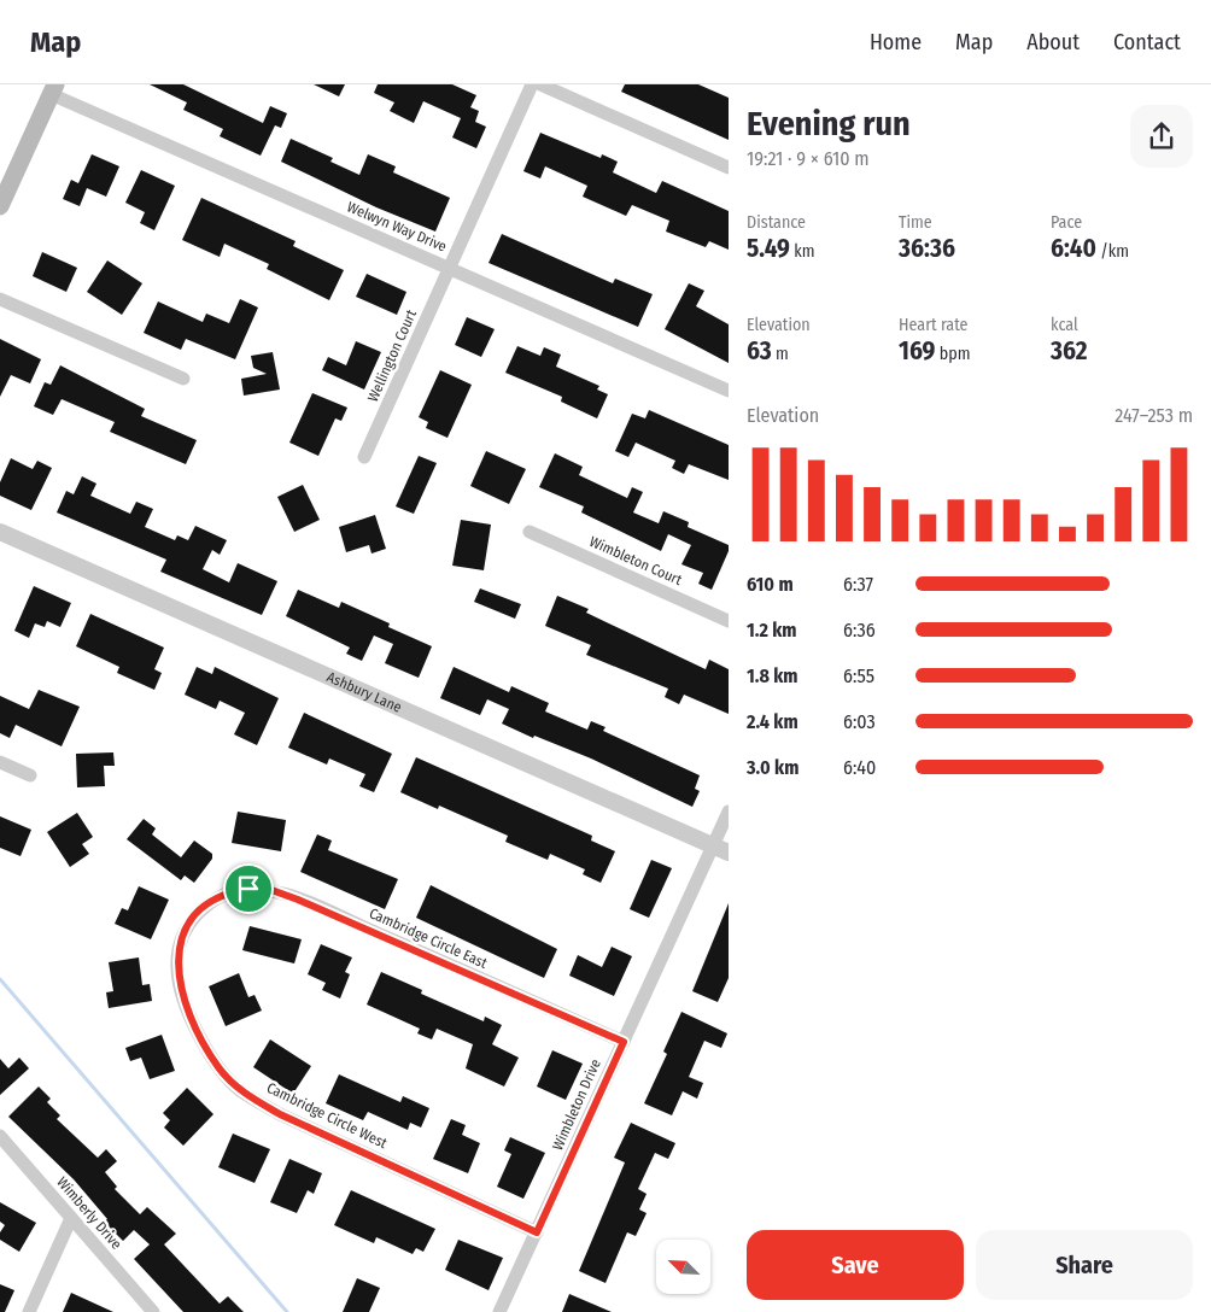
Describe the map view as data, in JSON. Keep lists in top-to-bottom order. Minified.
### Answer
{"streets":{"street":["Welwyn Way Drive","Wellington Court","Wimbleton Court","Ashbury Lane","Cambridge Circle East","Wimbleton Drive","Cambridge Circle West","Wimberly Drive"]},"crossings":[["Welwyn Way Drive","Wellington Court"],["Ashbury Lane","Wimbleton Drive"],["Cambridge Circle East","Wimbleton Drive"],["Cambridge Circle East","Cambridge Circle West"],["Wimbleton Drive","Cambridge Circle West"]],"north":"top left","page":{"header":"Map","nav":["Home","Map","About","Contact"],"heading":["Evening run","19:21 · 9 × 610 m"],"stats":[["Distance","5.49 km"],["Time","36:36"],["Pace","6:40 /km"],["Elevation","63 m"],["Heart rate","169 bpm"],["kcal","362"]],"chart":["Elevation","247–253 m"],"list":[{"name":"610 m","note":"6:37"},{"name":"1.2 km","note":"6:36"},{"name":"1.8 km","note":"6:55"},{"name":"2.4 km","note":"6:03"},{"name":"3.0 km","note":"6:40"}],"buttons":["Save","Share"]}}
